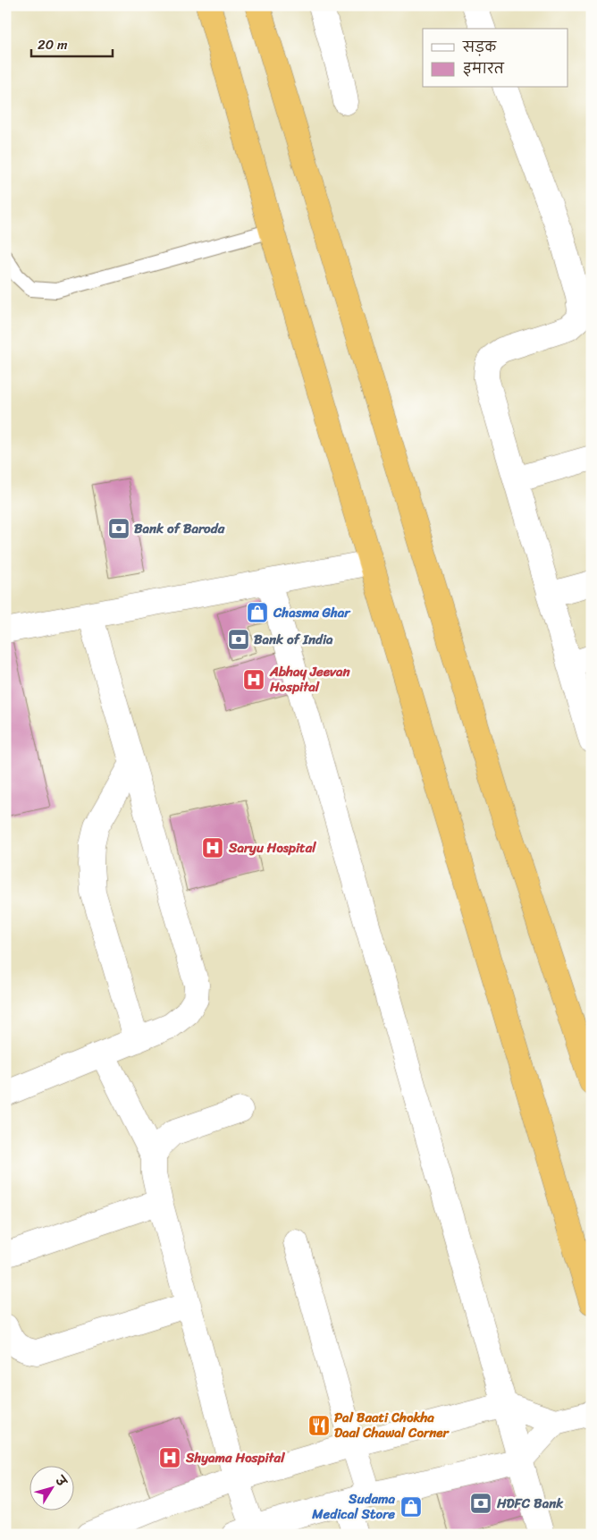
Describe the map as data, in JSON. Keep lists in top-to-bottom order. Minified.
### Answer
{"places":{"bank":["Bank of Baroda","Bank of India","HDFC Bank"],"shop":["Chasma Ghar","Sudama Medical Store"],"hospital":["Abhay Jeevan Hospital","Saryu Hospital","Shyama Hospital"],"restaurant":["Pal Baati Chokha Daal Chawal Corner"]},"legend":["सड़क","इमारत"],"scale_bar":"20 m","north":"top right"}
